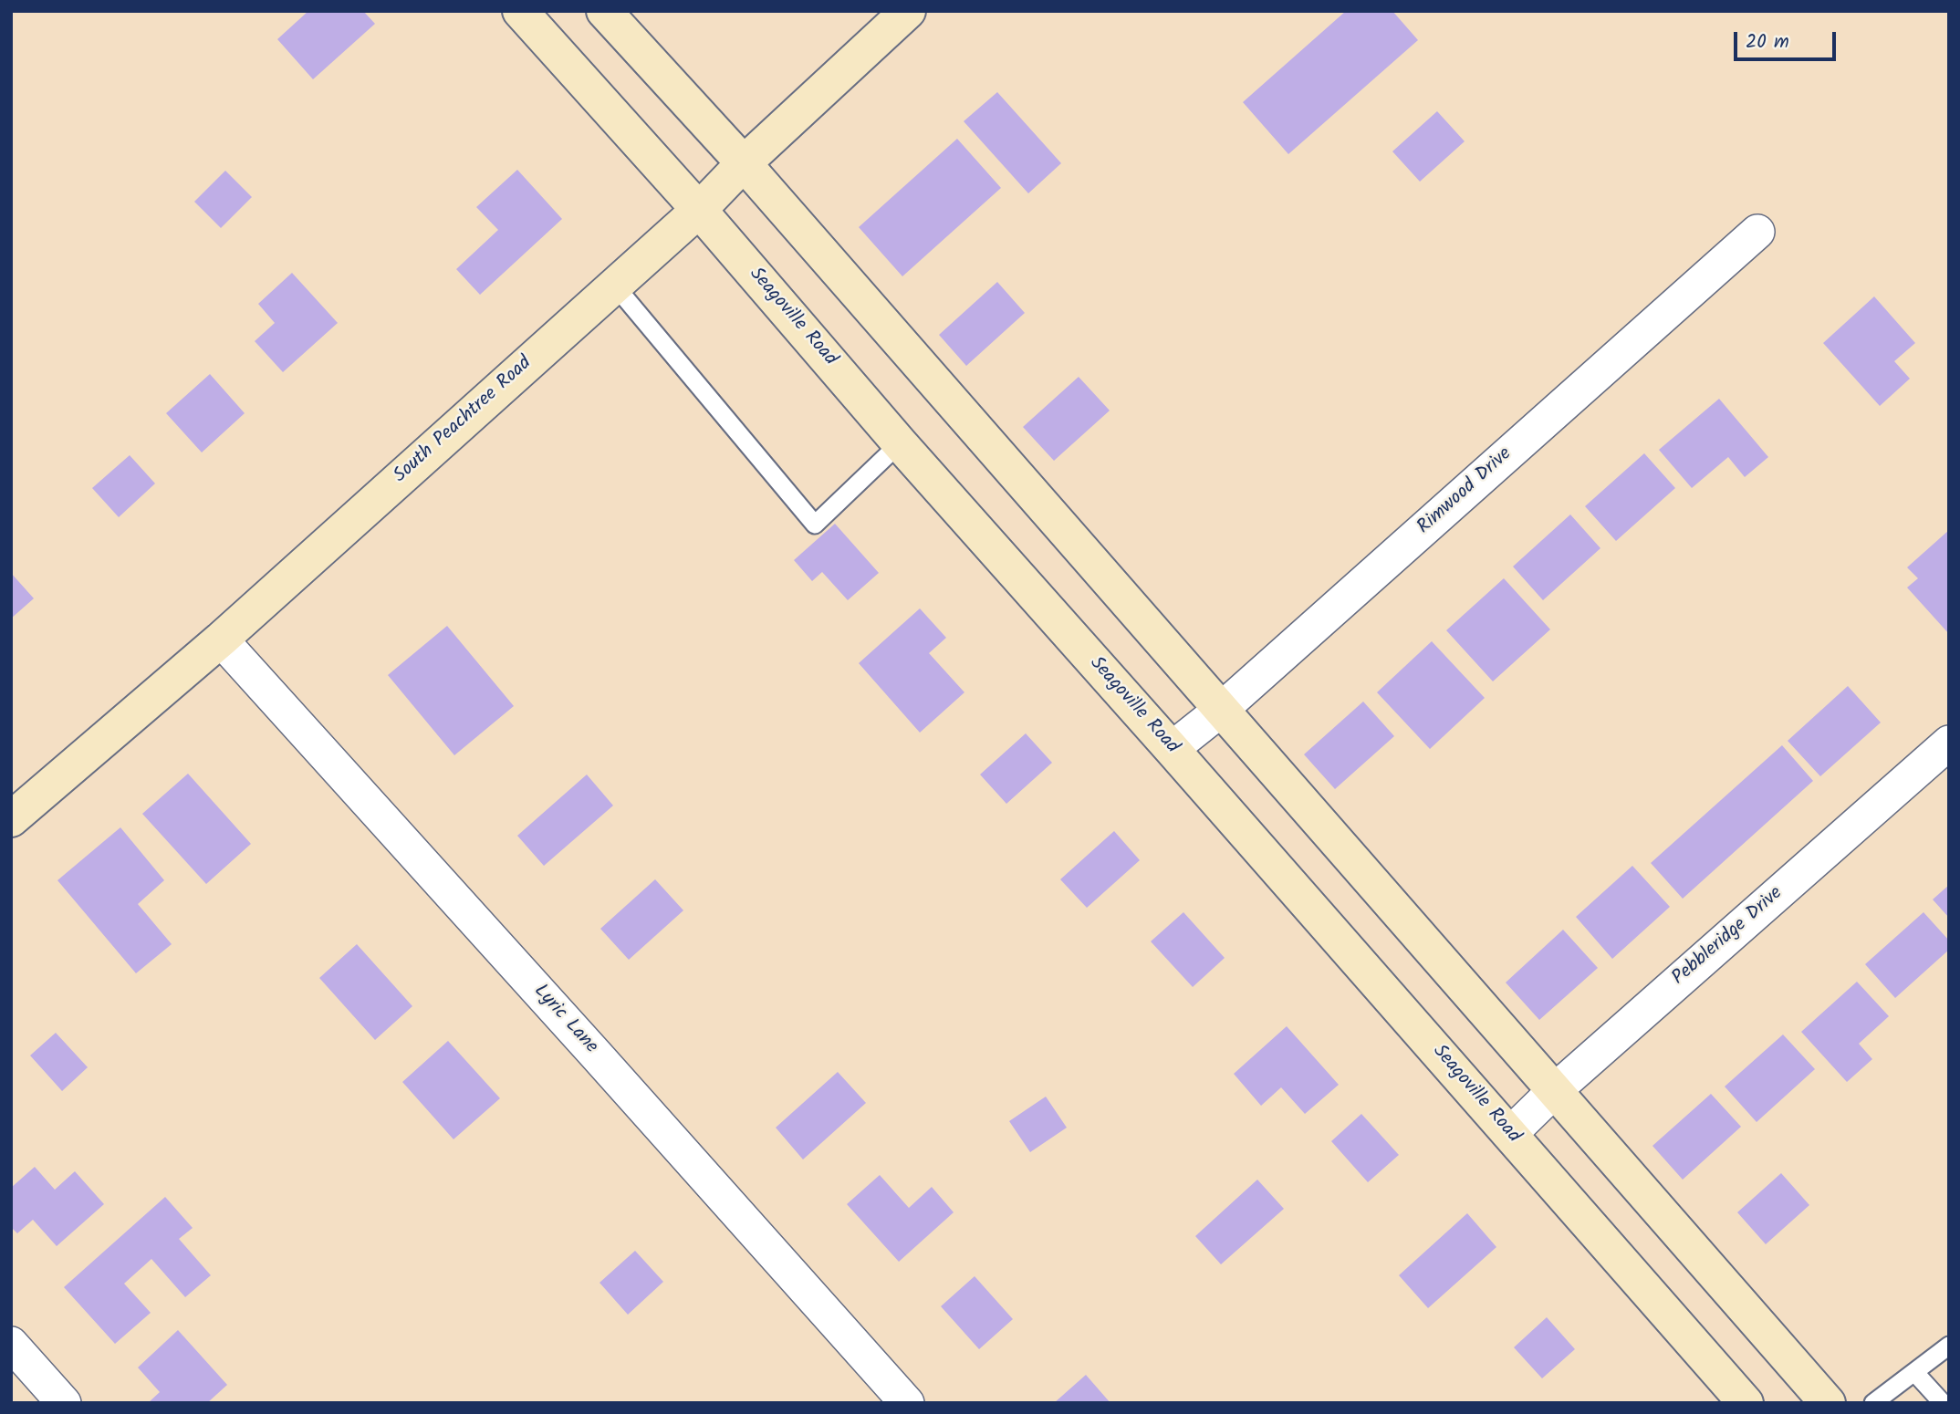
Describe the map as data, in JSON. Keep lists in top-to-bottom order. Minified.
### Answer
{"streets":{"main road":["Seagoville Road","South Peachtree Road"],"street":["Rimwood Drive","Pebbleridge Drive","Lyric Lane"]},"crossings":[["Seagoville Road","South Peachtree Road"],["Seagoville Road","Rimwood Drive"],["Seagoville Road","Pebbleridge Drive"],["South Peachtree Road","Lyric Lane"]],"scale_bar":"20 m"}
